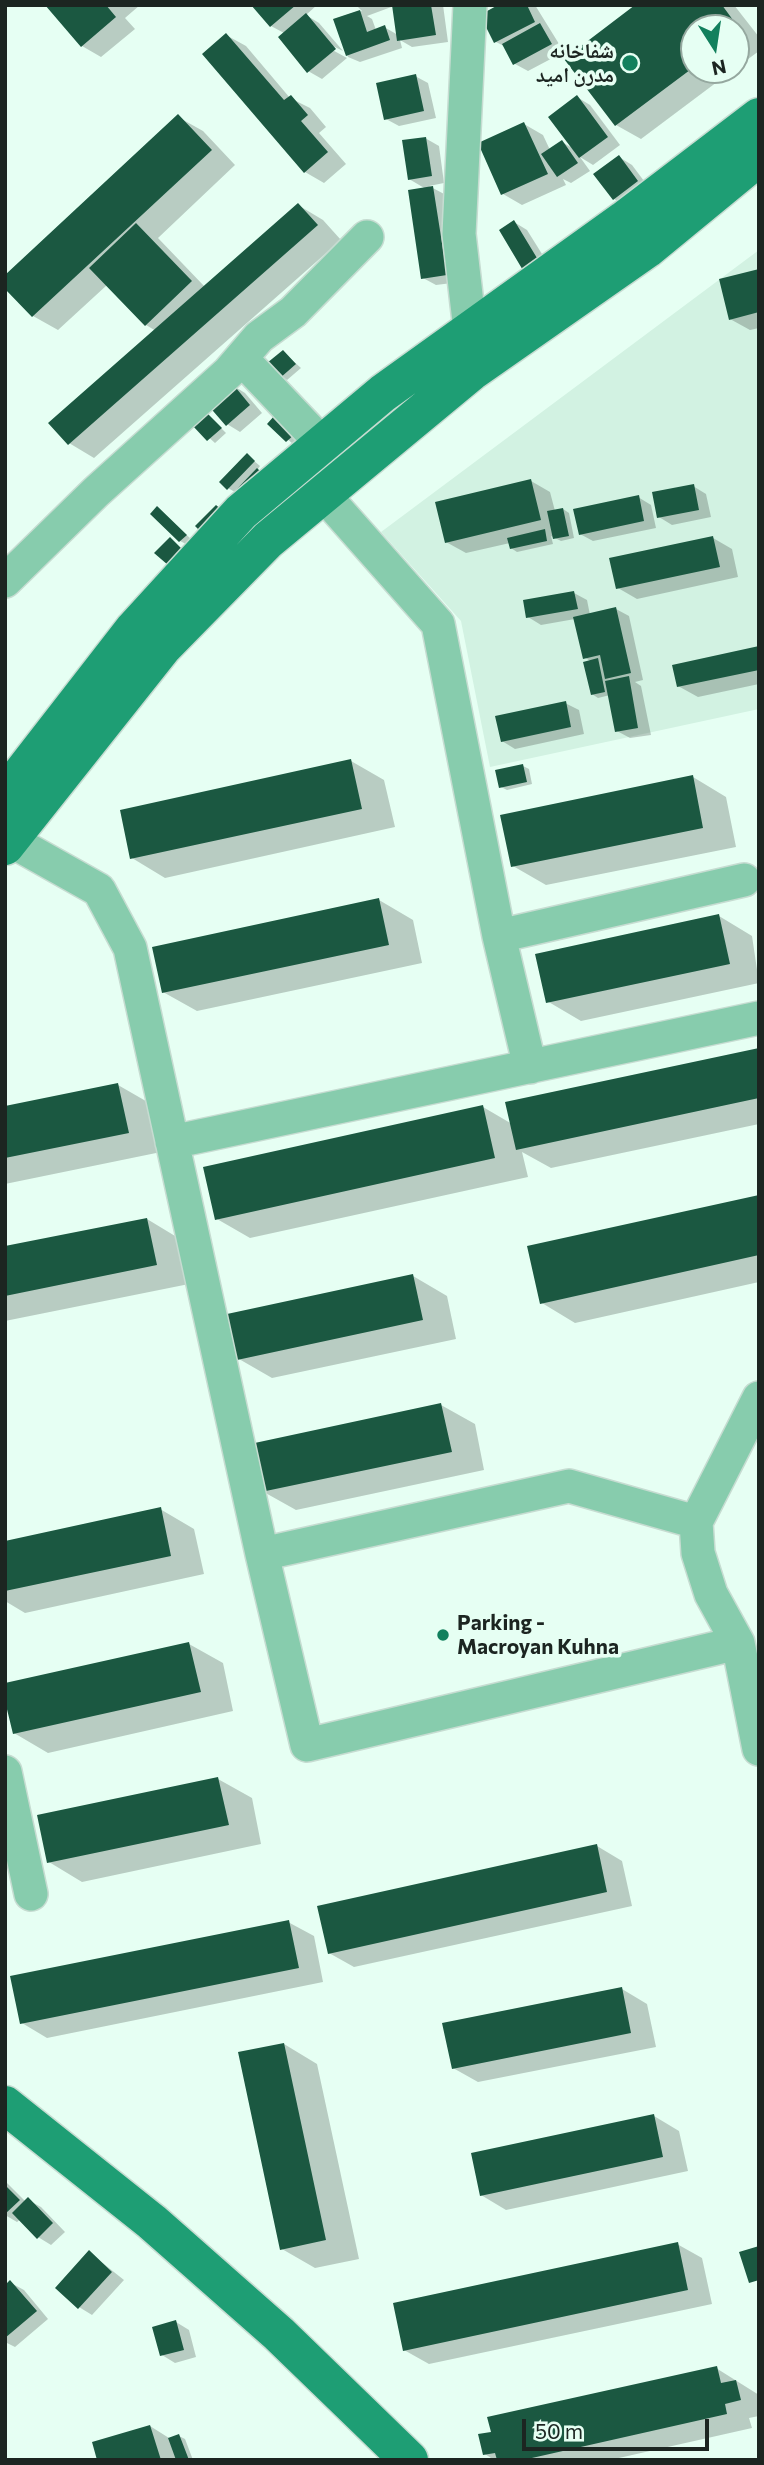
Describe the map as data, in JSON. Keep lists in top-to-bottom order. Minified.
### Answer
{"places":["شفاخانه مدرن امید","Parking - Macroyan Kuhna"],"scale_bar":"50 m","north":"bottom"}
